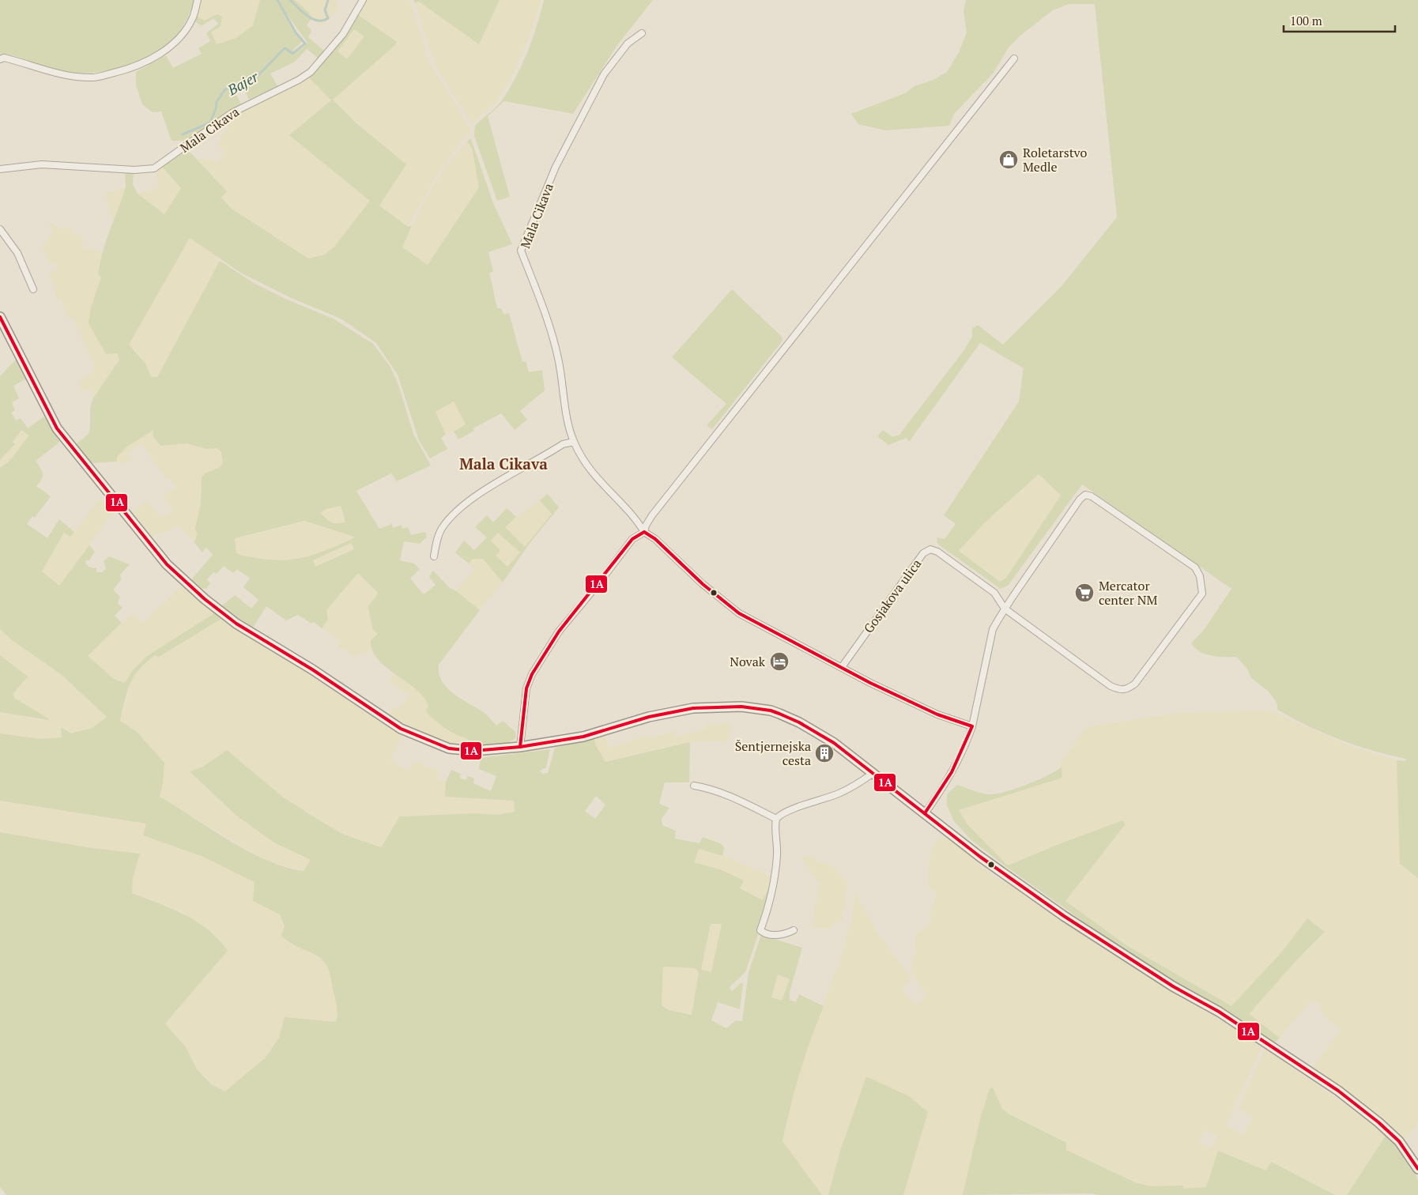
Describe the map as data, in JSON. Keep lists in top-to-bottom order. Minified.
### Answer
{"streets":{"street":["Mala Cikava","Gosjakova ulica"]},"crossings":[["Mala Cikava","Gosjakova ulica"]],"districts":["Mala Cikava"],"water":["Bajer"],"places":{"shop":["Roletarstvo Medle"],"supermarket":["Mercator center NM"],"hotel":["Novak"],"building":["Šentjernejska cesta"]},"lines":["transit line 1A"],"scale_bar":"100 m"}
